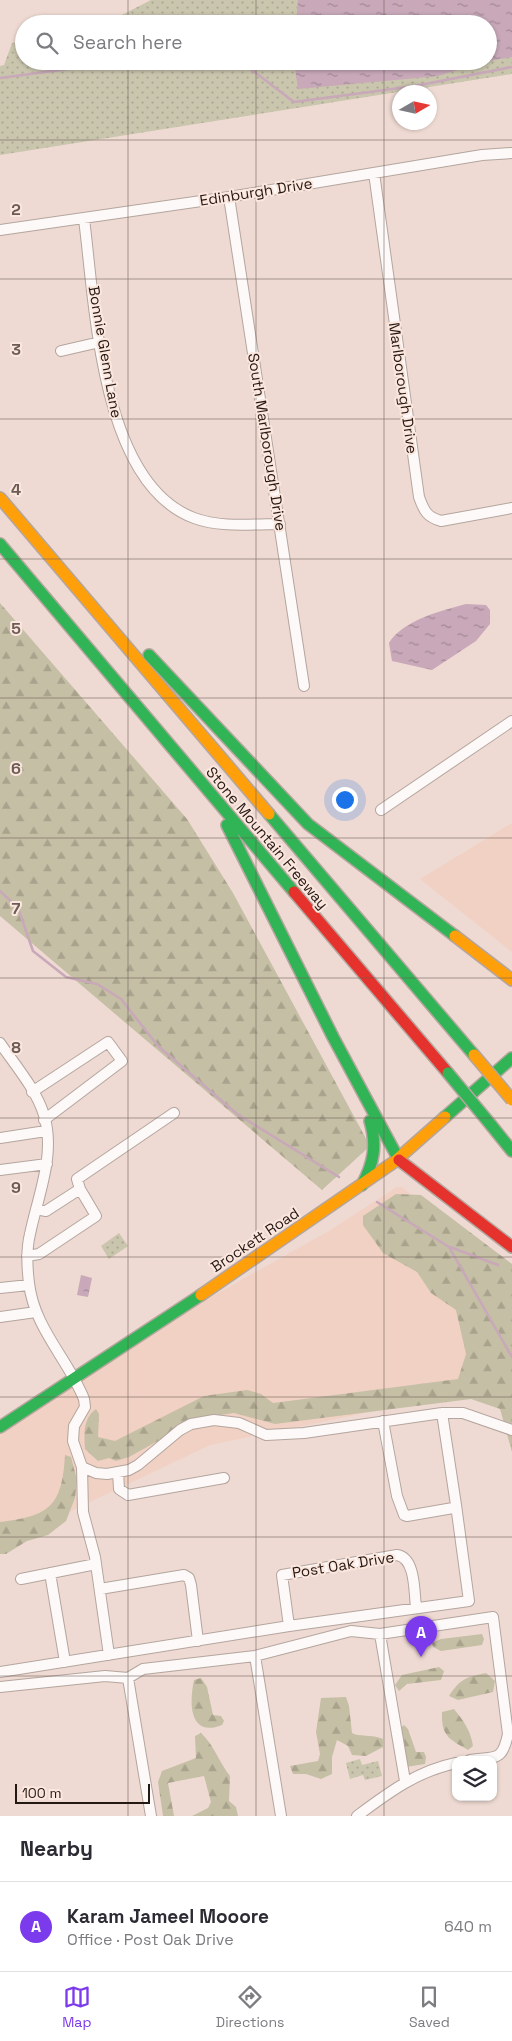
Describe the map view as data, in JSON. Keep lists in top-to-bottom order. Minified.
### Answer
{"streets":{"main road":["Stone Mountain Freeway","Brockett Road"],"street":["Edinburgh Drive","Bonnie Glenn Lane","Marlborough Drive","South Marlborough Drive","Post Oak Drive"]},"crossings":[["Edinburgh Drive","Bonnie Glenn Lane"],["Edinburgh Drive","Marlborough Drive"],["Edinburgh Drive","South Marlborough Drive"],["Bonnie Glenn Lane","South Marlborough Drive"]],"scale_bar":"100 m","north":"right","page":{"search":"Search here","pins":"A","scale":"100 m","heading":"Nearby","list":[{"mark":"A","name":"Karam Jameel Mooore","note":"Office · Post Oak Drive","value":"640 m"}],"nav":["Map","Directions","Saved"]},"grid":{"rows":["2","3","4","5","6","7","8","9"]}}
